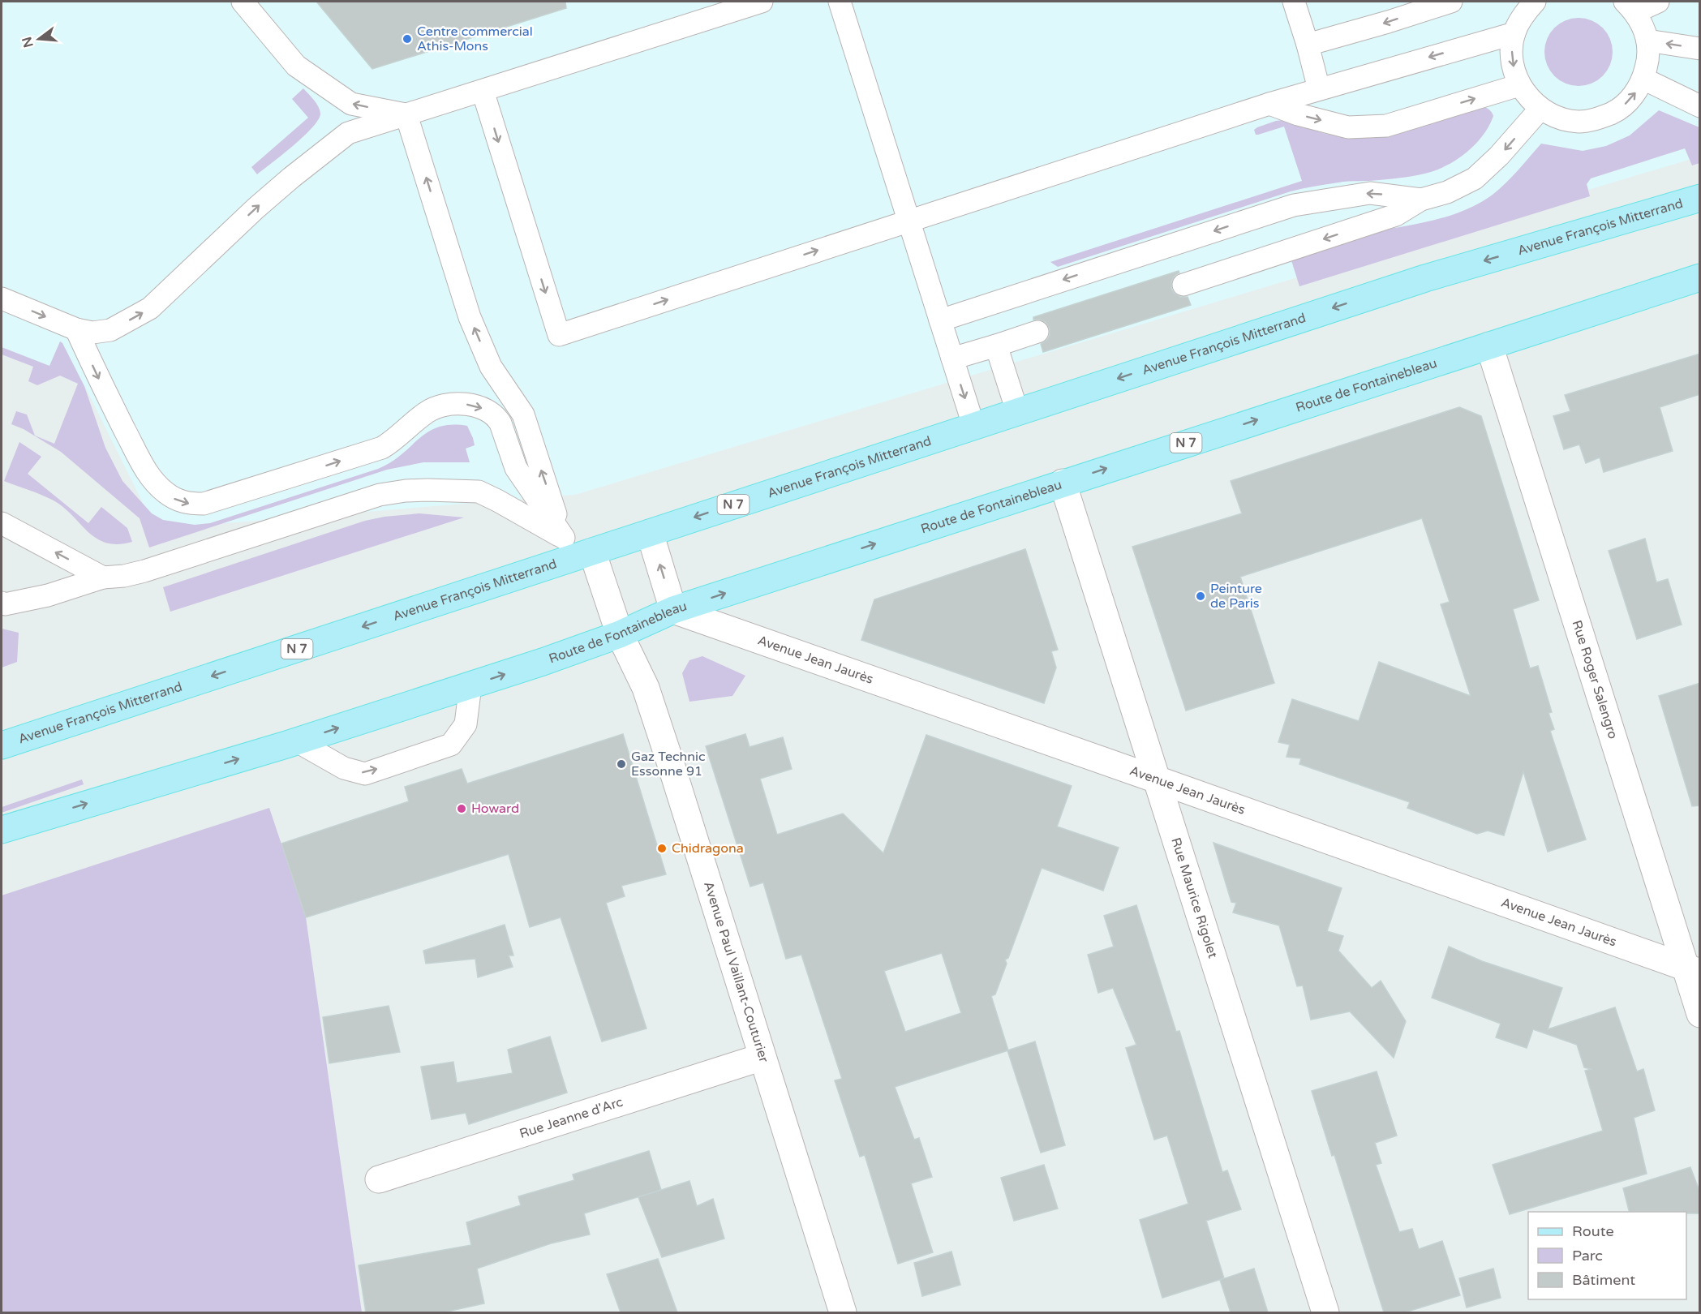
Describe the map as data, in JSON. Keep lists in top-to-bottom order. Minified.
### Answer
{"streets":{"main road":["Avenue François Mitterrand","Route de Fontainebleau","N 7"],"street":["Avenue Jean Jaurès","Rue Roger Salengro","Rue Maurice Rigolet","Avenue Paul Vaillant-Couturier","Rue Jeanne d'Arc"]},"crossings":[["Avenue François Mitterrand","Avenue Paul Vaillant-Couturier"],["Route de Fontainebleau","N 7"],["Route de Fontainebleau","Avenue Jean Jaurès"],["Route de Fontainebleau","Rue Roger Salengro"],["Route de Fontainebleau","Rue Maurice Rigolet"],["Route de Fontainebleau","Avenue Paul Vaillant-Couturier"],["Avenue Jean Jaurès","Rue Roger Salengro"],["Avenue Jean Jaurès","Rue Maurice Rigolet"],["Avenue Paul Vaillant-Couturier","Rue Jeanne d'Arc"]],"one_way":["Avenue François Mitterrand","Route de Fontainebleau"],"places":["Centre commercial Athis-Mons","Peinture de Paris","Gaz Technic Essonne 91","Howard","Chidragona"],"legend":["Route","Parc","Bâtiment"],"north":"left"}
